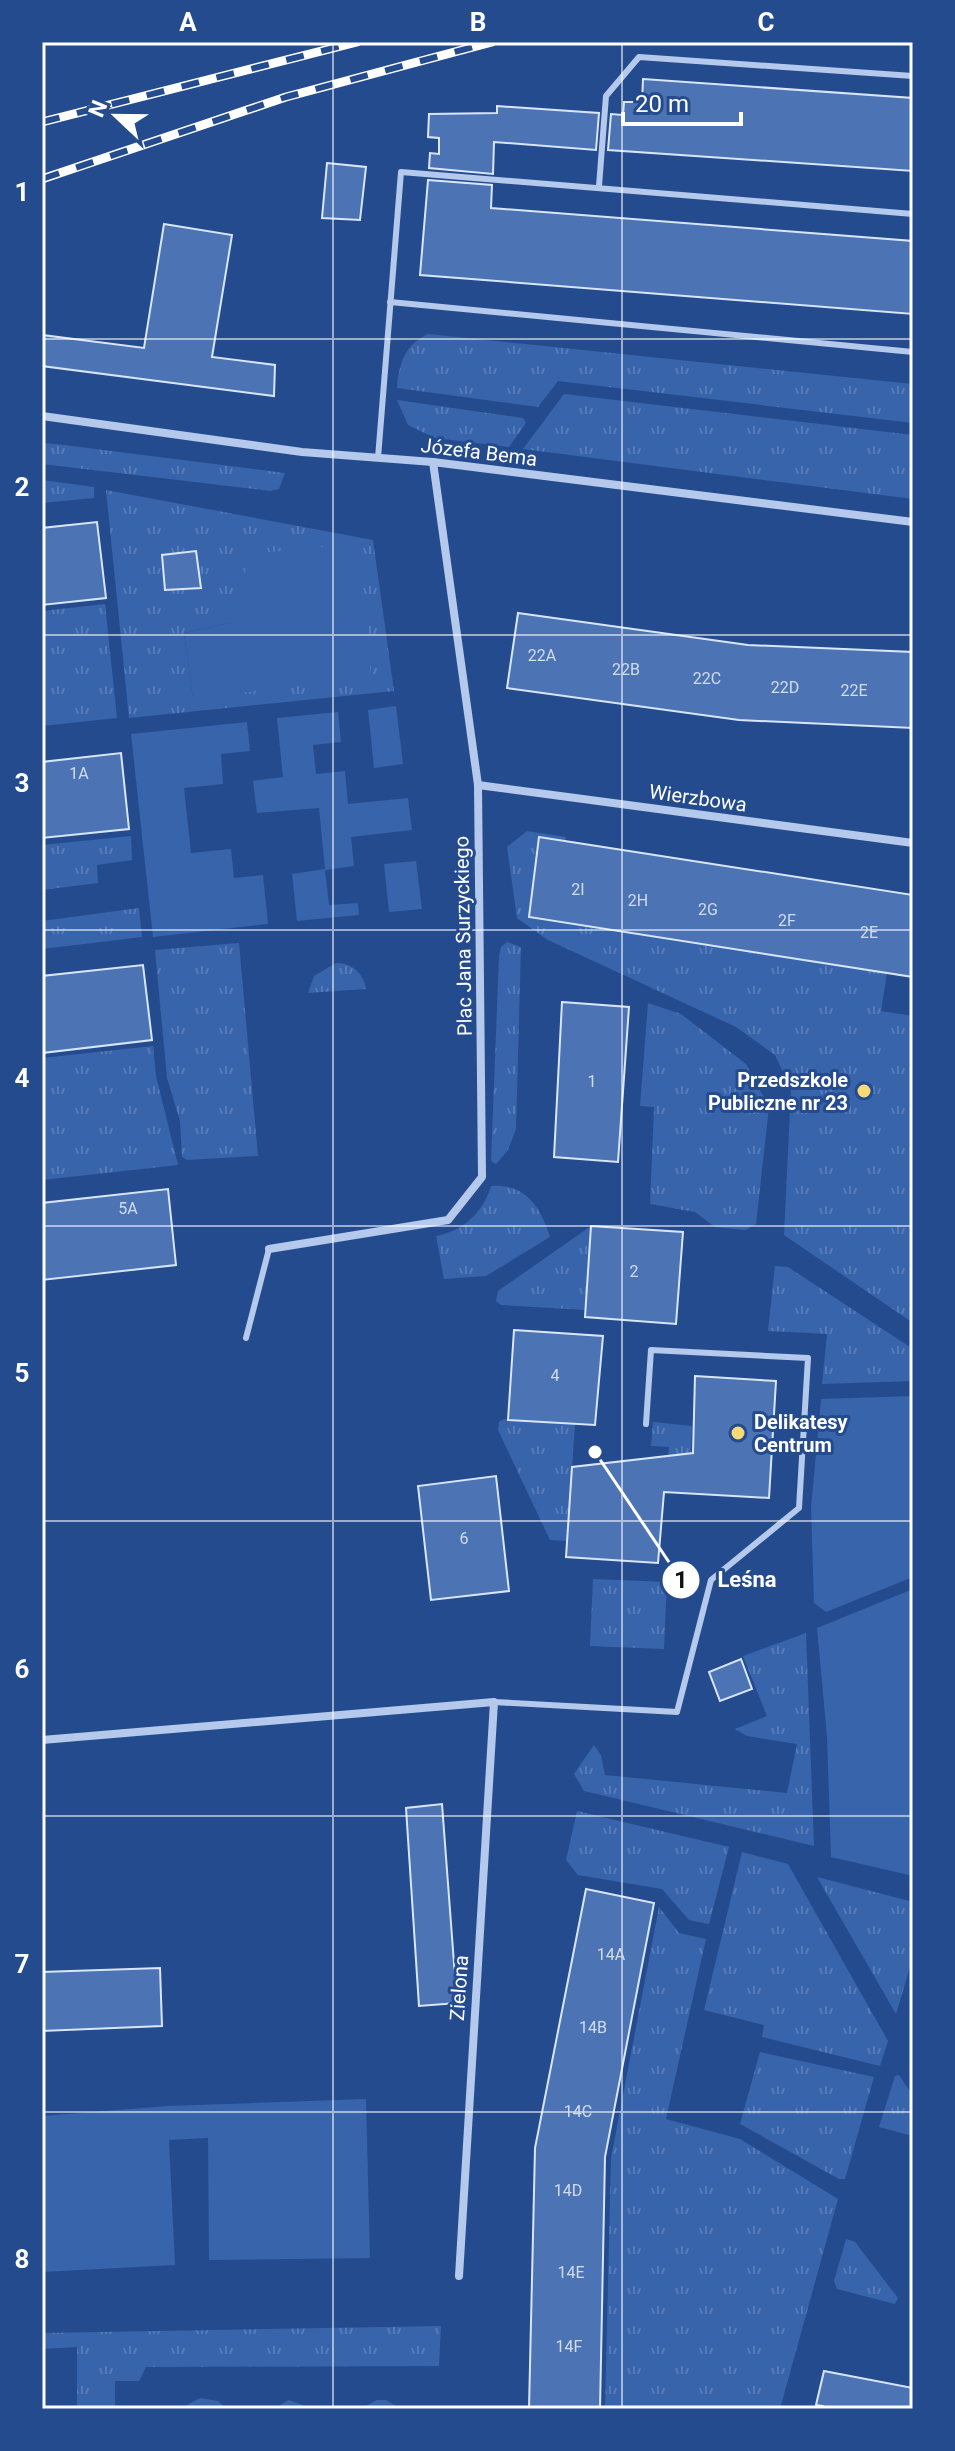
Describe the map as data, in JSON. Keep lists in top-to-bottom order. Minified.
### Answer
{"streets":{"street":["Józefa Bema","Wierzbowa","Plac Jana Surzyckiego","Zielona"]},"crossings":[["Józefa Bema","Plac Jana Surzyckiego"],["Wierzbowa","Plac Jana Surzyckiego"]],"places":["Przedszkole Publiczne nr 23","Delikatesy Centrum","Leśna"],"house_numbers":["22A","22B","22C","22D","22E","1A","2I","2H","2G","2F","2E","1","5A","2","4","6","14A","14B","14C","14D","14E","14F"],"scale_bar":"20 m","north":"left","grid":{"columns":["A","B","C"],"rows":["1","2","3","4","5","6","7","8"]}}
